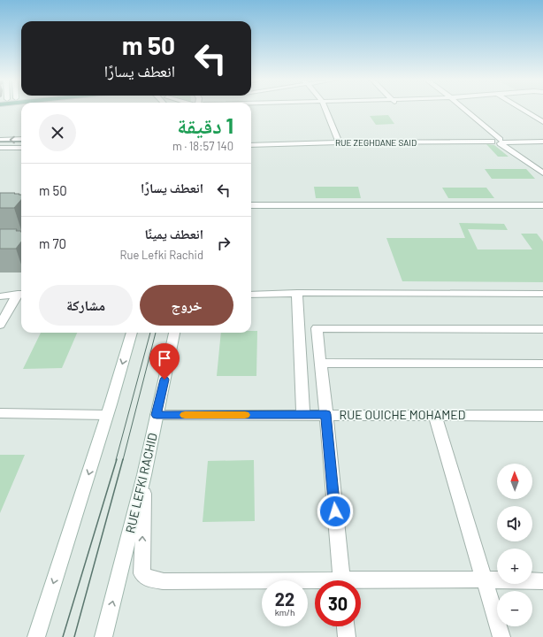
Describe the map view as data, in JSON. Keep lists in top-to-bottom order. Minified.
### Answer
{"streets":{"street":["RUE ZEGHDANE SAID","RUE OUICHE MOHAMED","RUE LEFKI RACHID"]},"crossings":[["RUE OUICHE MOHAMED","RUE LEFKI RACHID"]],"north":"top","page":{"turn":["50 m","انعطف يسارًا"],"heading":["1 دقيقة","140 m · 18:57"],"list":[{"name":"انعطف يسارًا","value":"50 m"},{"name":"انعطف يمينًا","note":"Rue Lefki Rachid","value":"70 m"}],"buttons":["خروج","مشاركة"],"map_buttons":["+","−"],"speed":"22 km/h","limit":"30"}}
